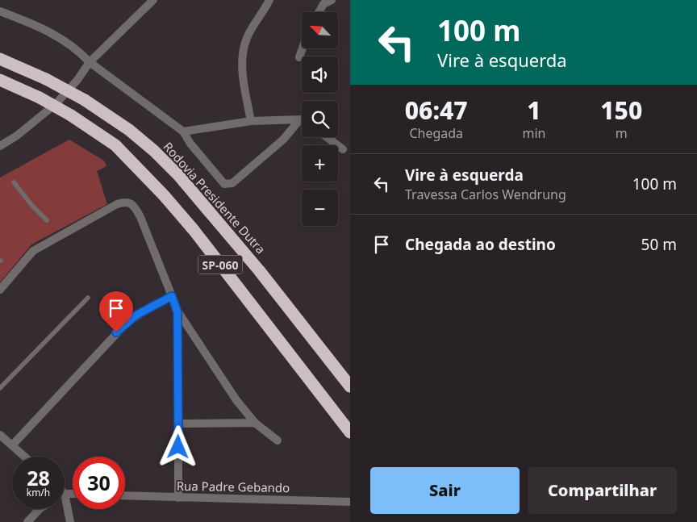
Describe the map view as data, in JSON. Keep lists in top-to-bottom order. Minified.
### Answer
{"streets":{"highway":["Rodovia Presidente Dutra","SP-060"],"street":["Rua Padre Gebando"]},"north":"top left","page":{"turn":["100 m","Vire à esquerda"],"map_buttons":["+","−"],"eta":["06:47","Chegada","1","min","150","m"],"list":[{"name":"Vire à esquerda","note":"Travessa Carlos Wendrung","value":"100 m"},{"name":"Chegada ao destino","value":"50 m"}],"speed":"28 km/h","limit":"30","buttons":["Sair","Compartilhar"]}}
